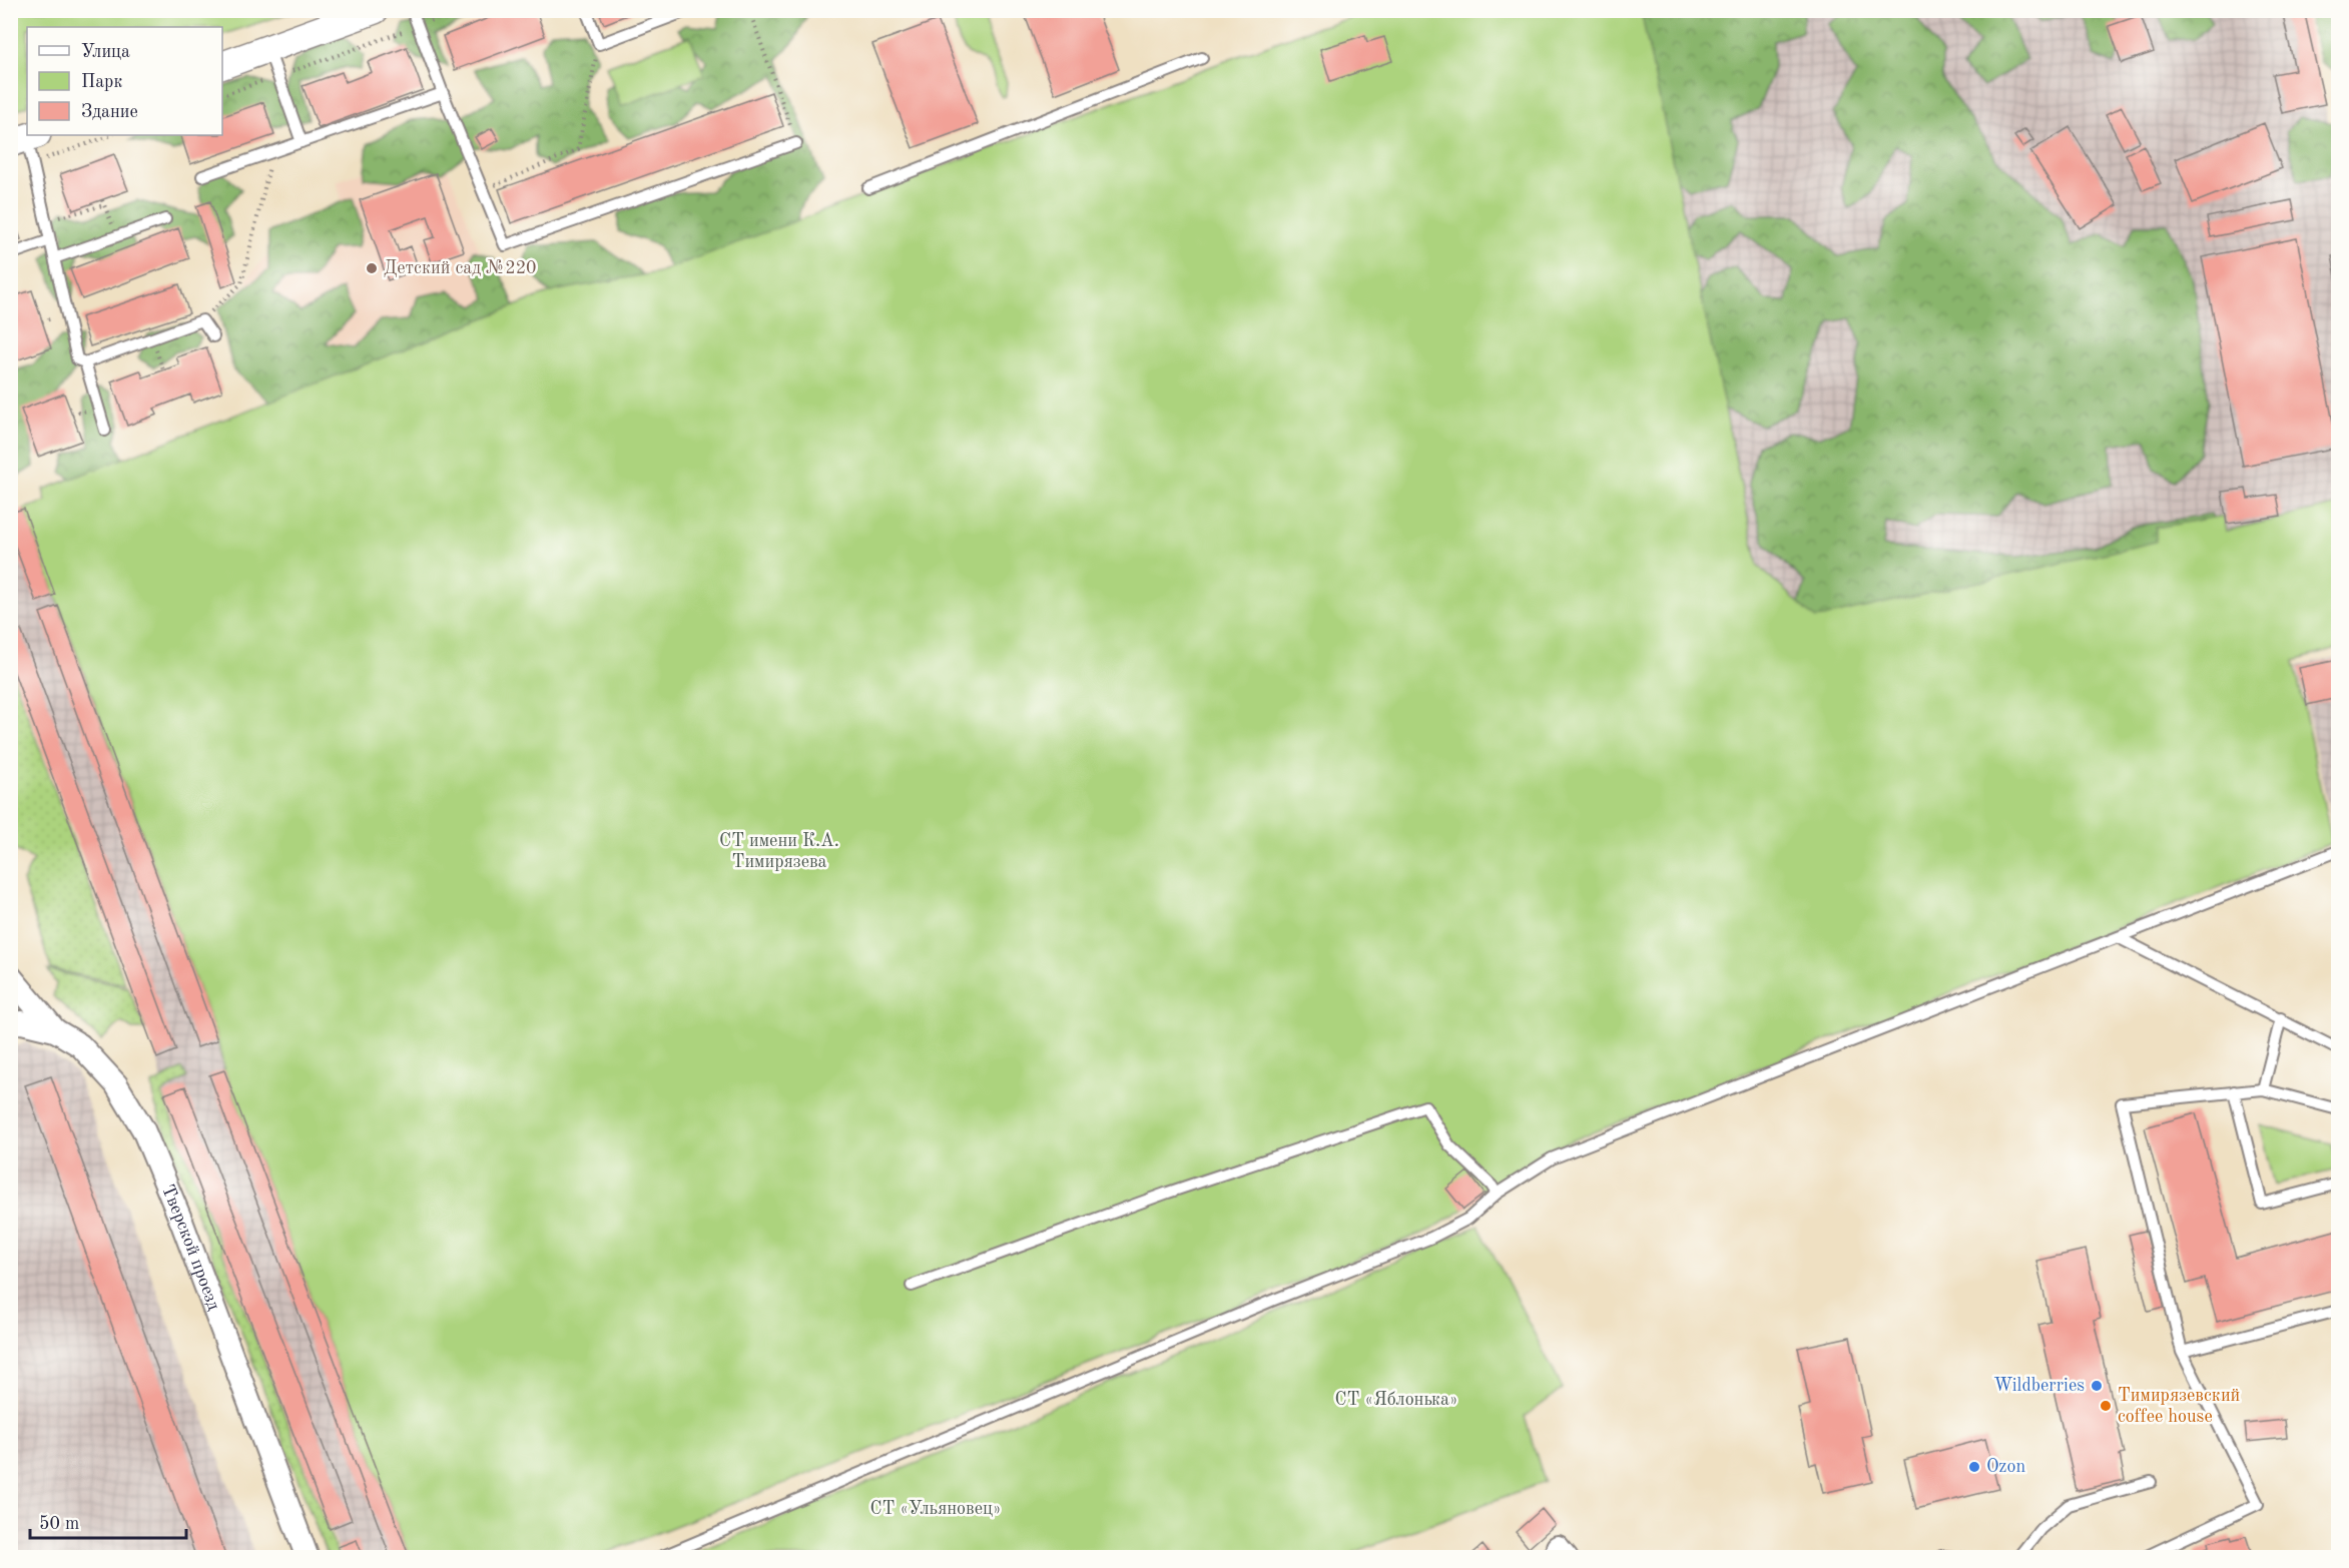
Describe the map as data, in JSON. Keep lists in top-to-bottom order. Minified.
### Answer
{"streets":{"street":["Тверской проезд"]},"parks":["СТ имени К.А. Тимирязева","СТ «Яблонька»","СТ «Ульяновец»"],"places":["Детский сад №220","Wildberries","Тимирязевский coffee house","Ozon"],"legend":["Улица","Парк","Здание"],"scale_bar":"50 m"}
